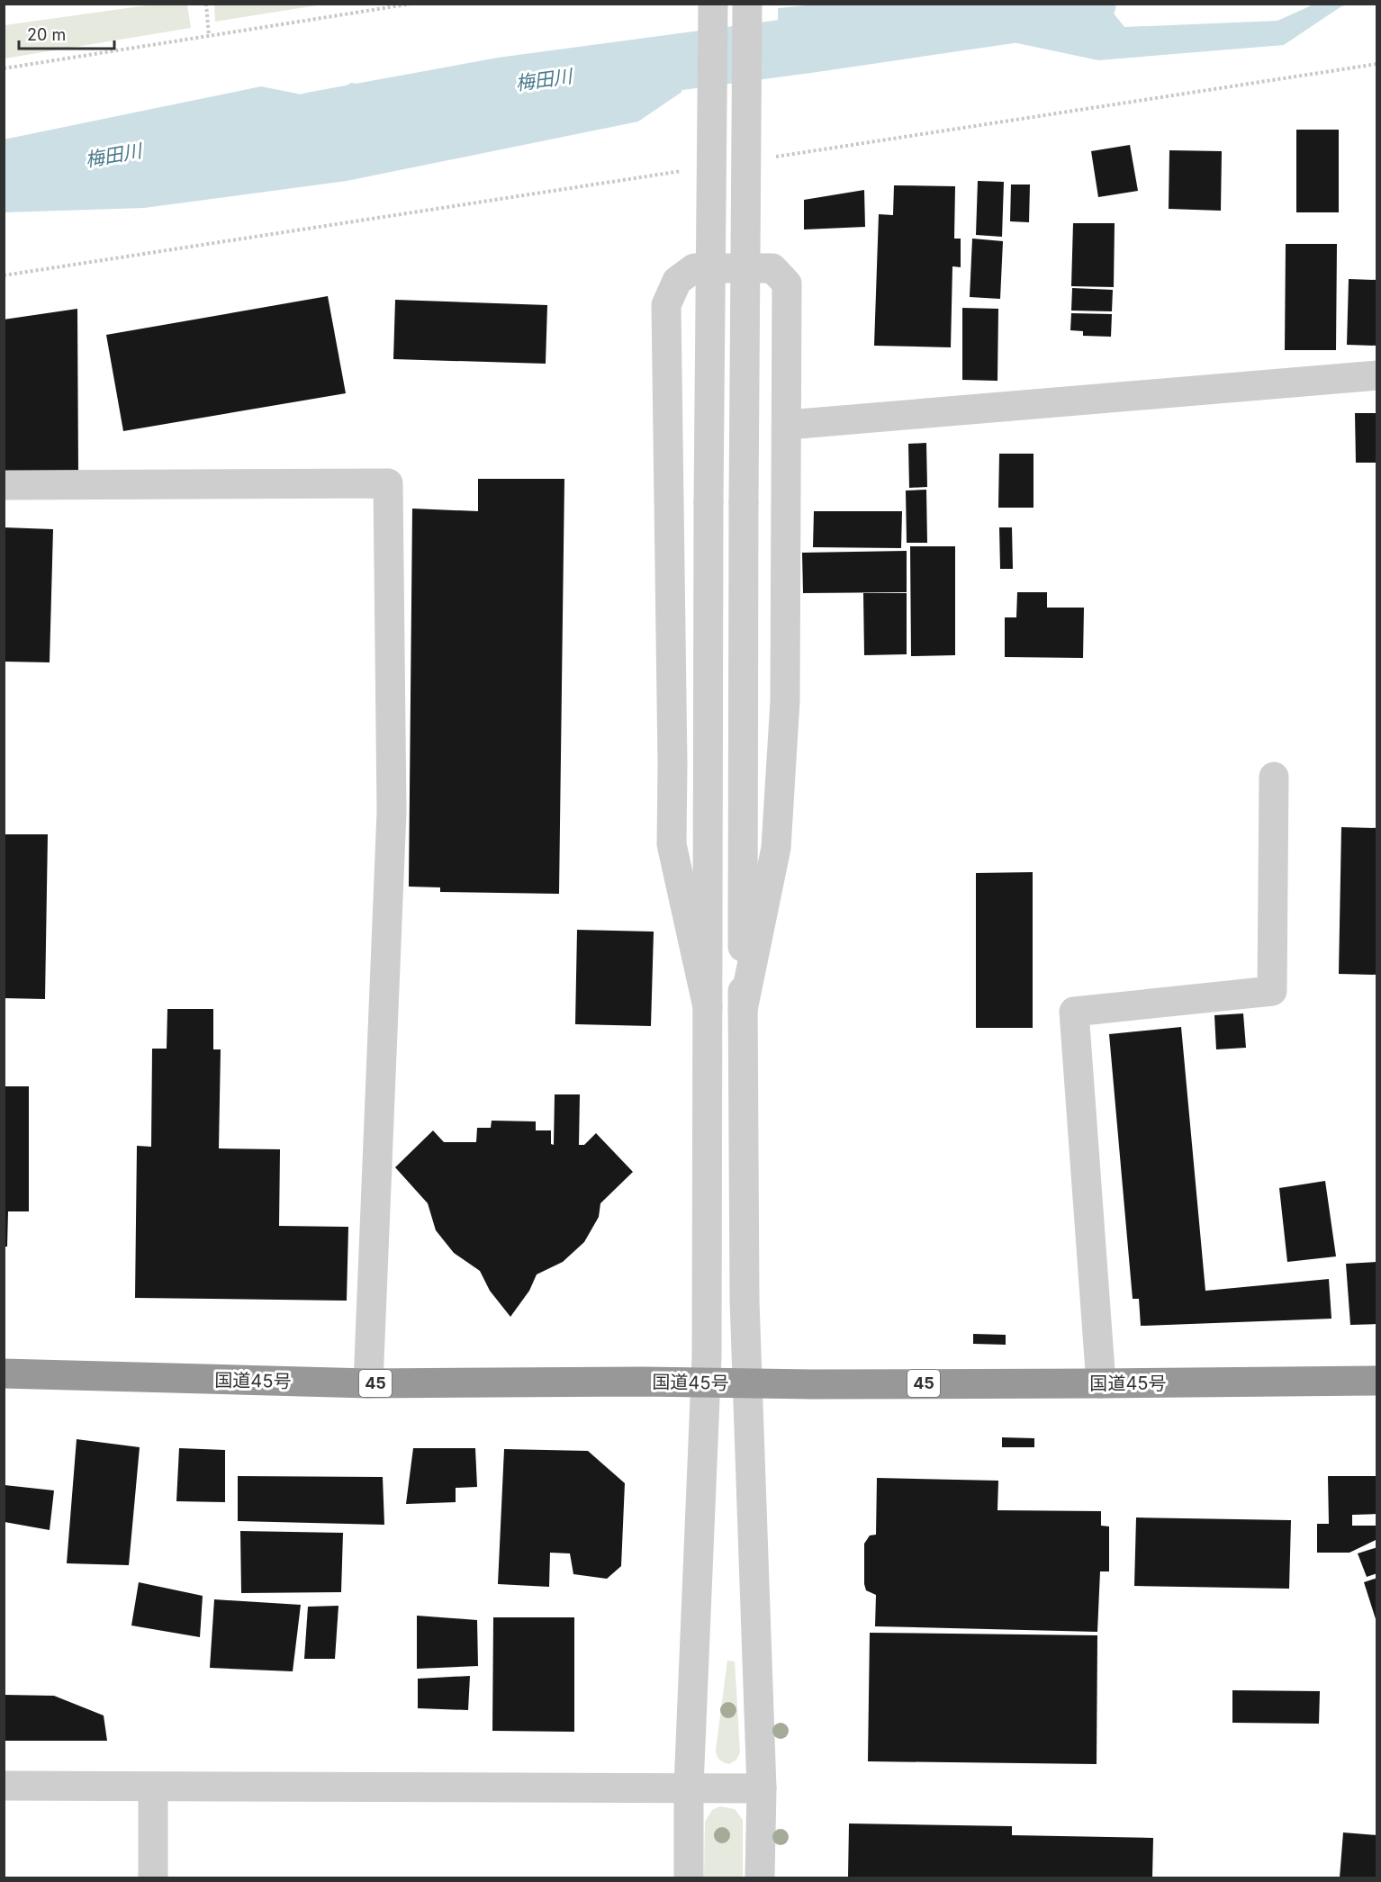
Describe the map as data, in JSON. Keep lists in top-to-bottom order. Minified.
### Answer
{"streets":{"highway":["国道45号","45"]},"water":["梅田川"],"scale_bar":"20 m"}
